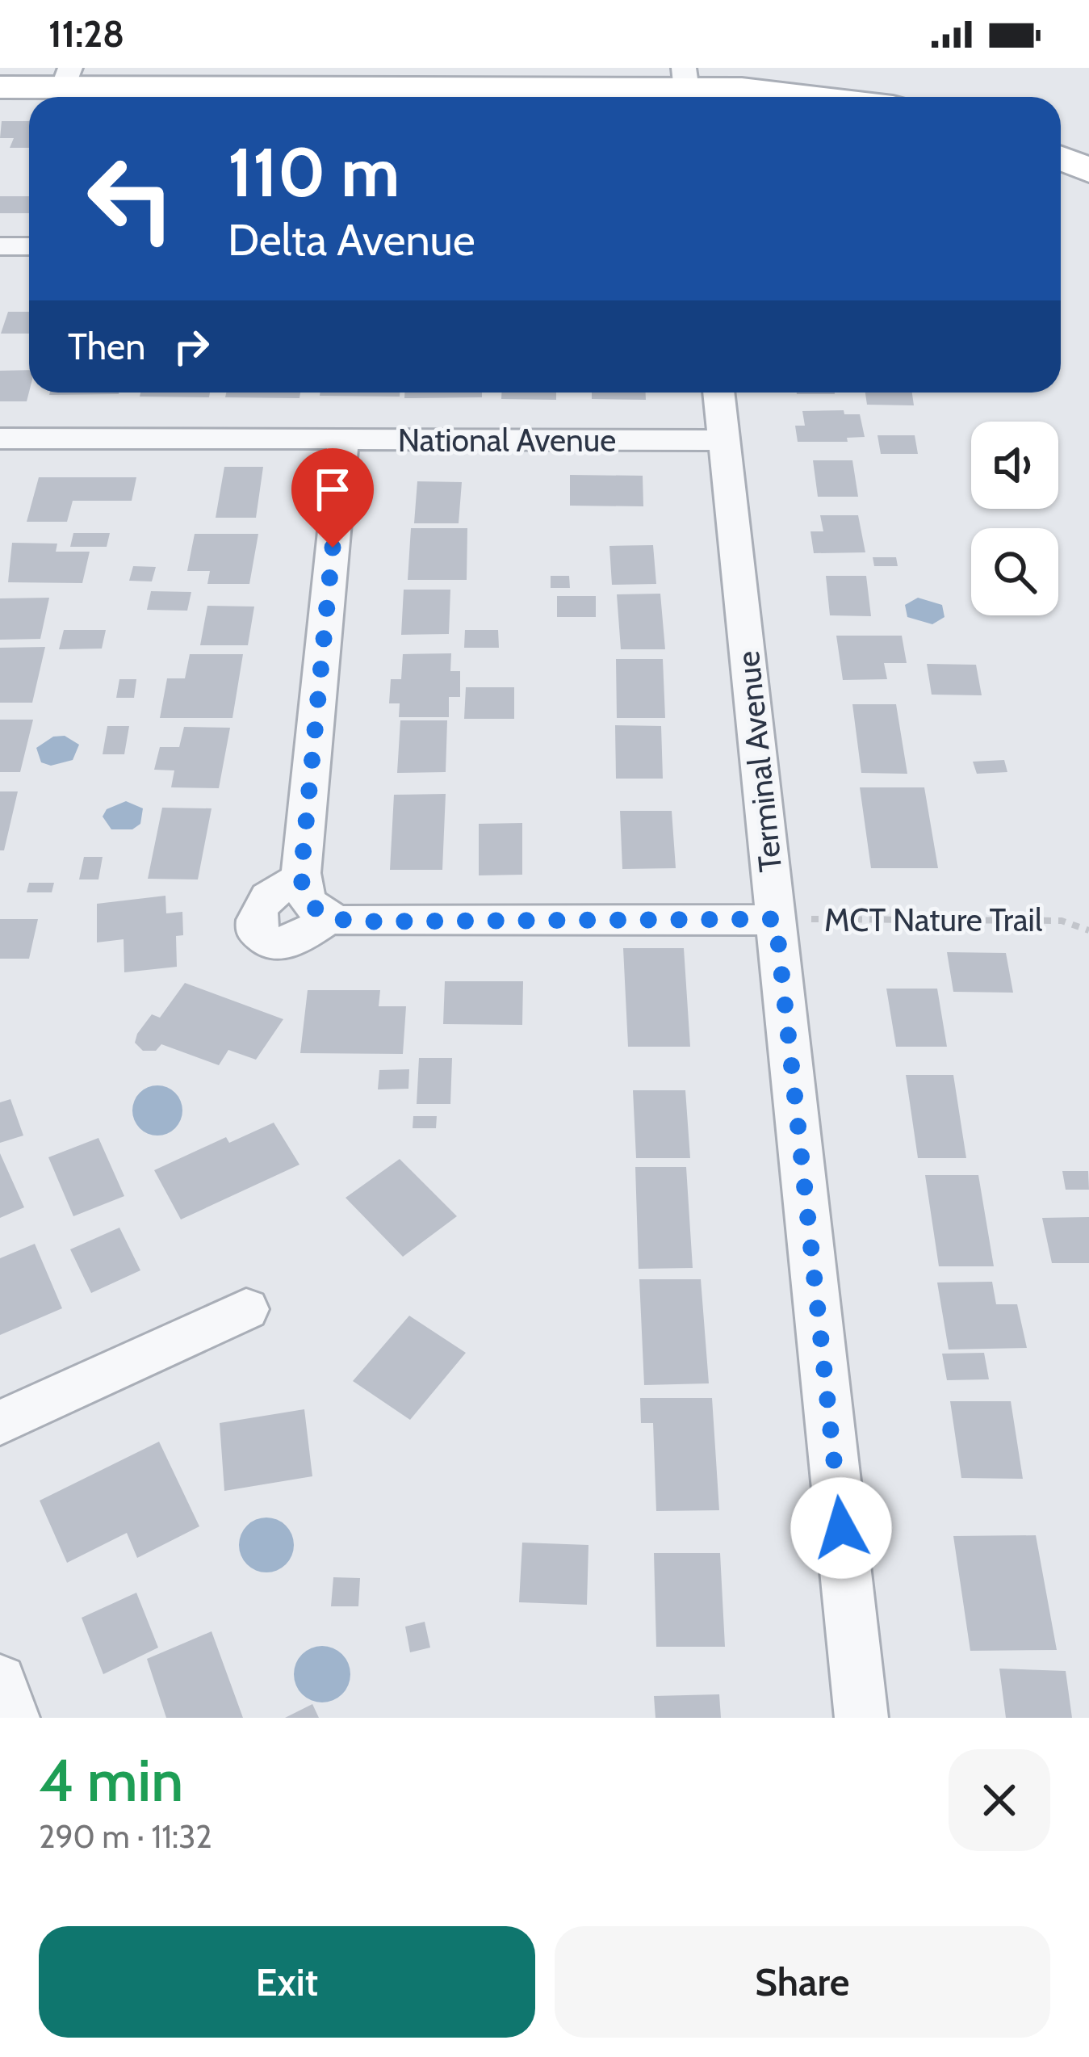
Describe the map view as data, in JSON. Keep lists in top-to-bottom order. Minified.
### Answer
{"streets":{"street":["National Avenue","Terminal Avenue"],"path":["MCT Nature Trail"]},"crossings":[["National Avenue","Terminal Avenue"],["Terminal Avenue","MCT Nature Trail"]],"page":{"status":"11:28","turn":["110 m","Delta Avenue"],"then":"Then","heading":["4 min","290 m · 11:32"],"buttons":["Exit","Share"]}}
